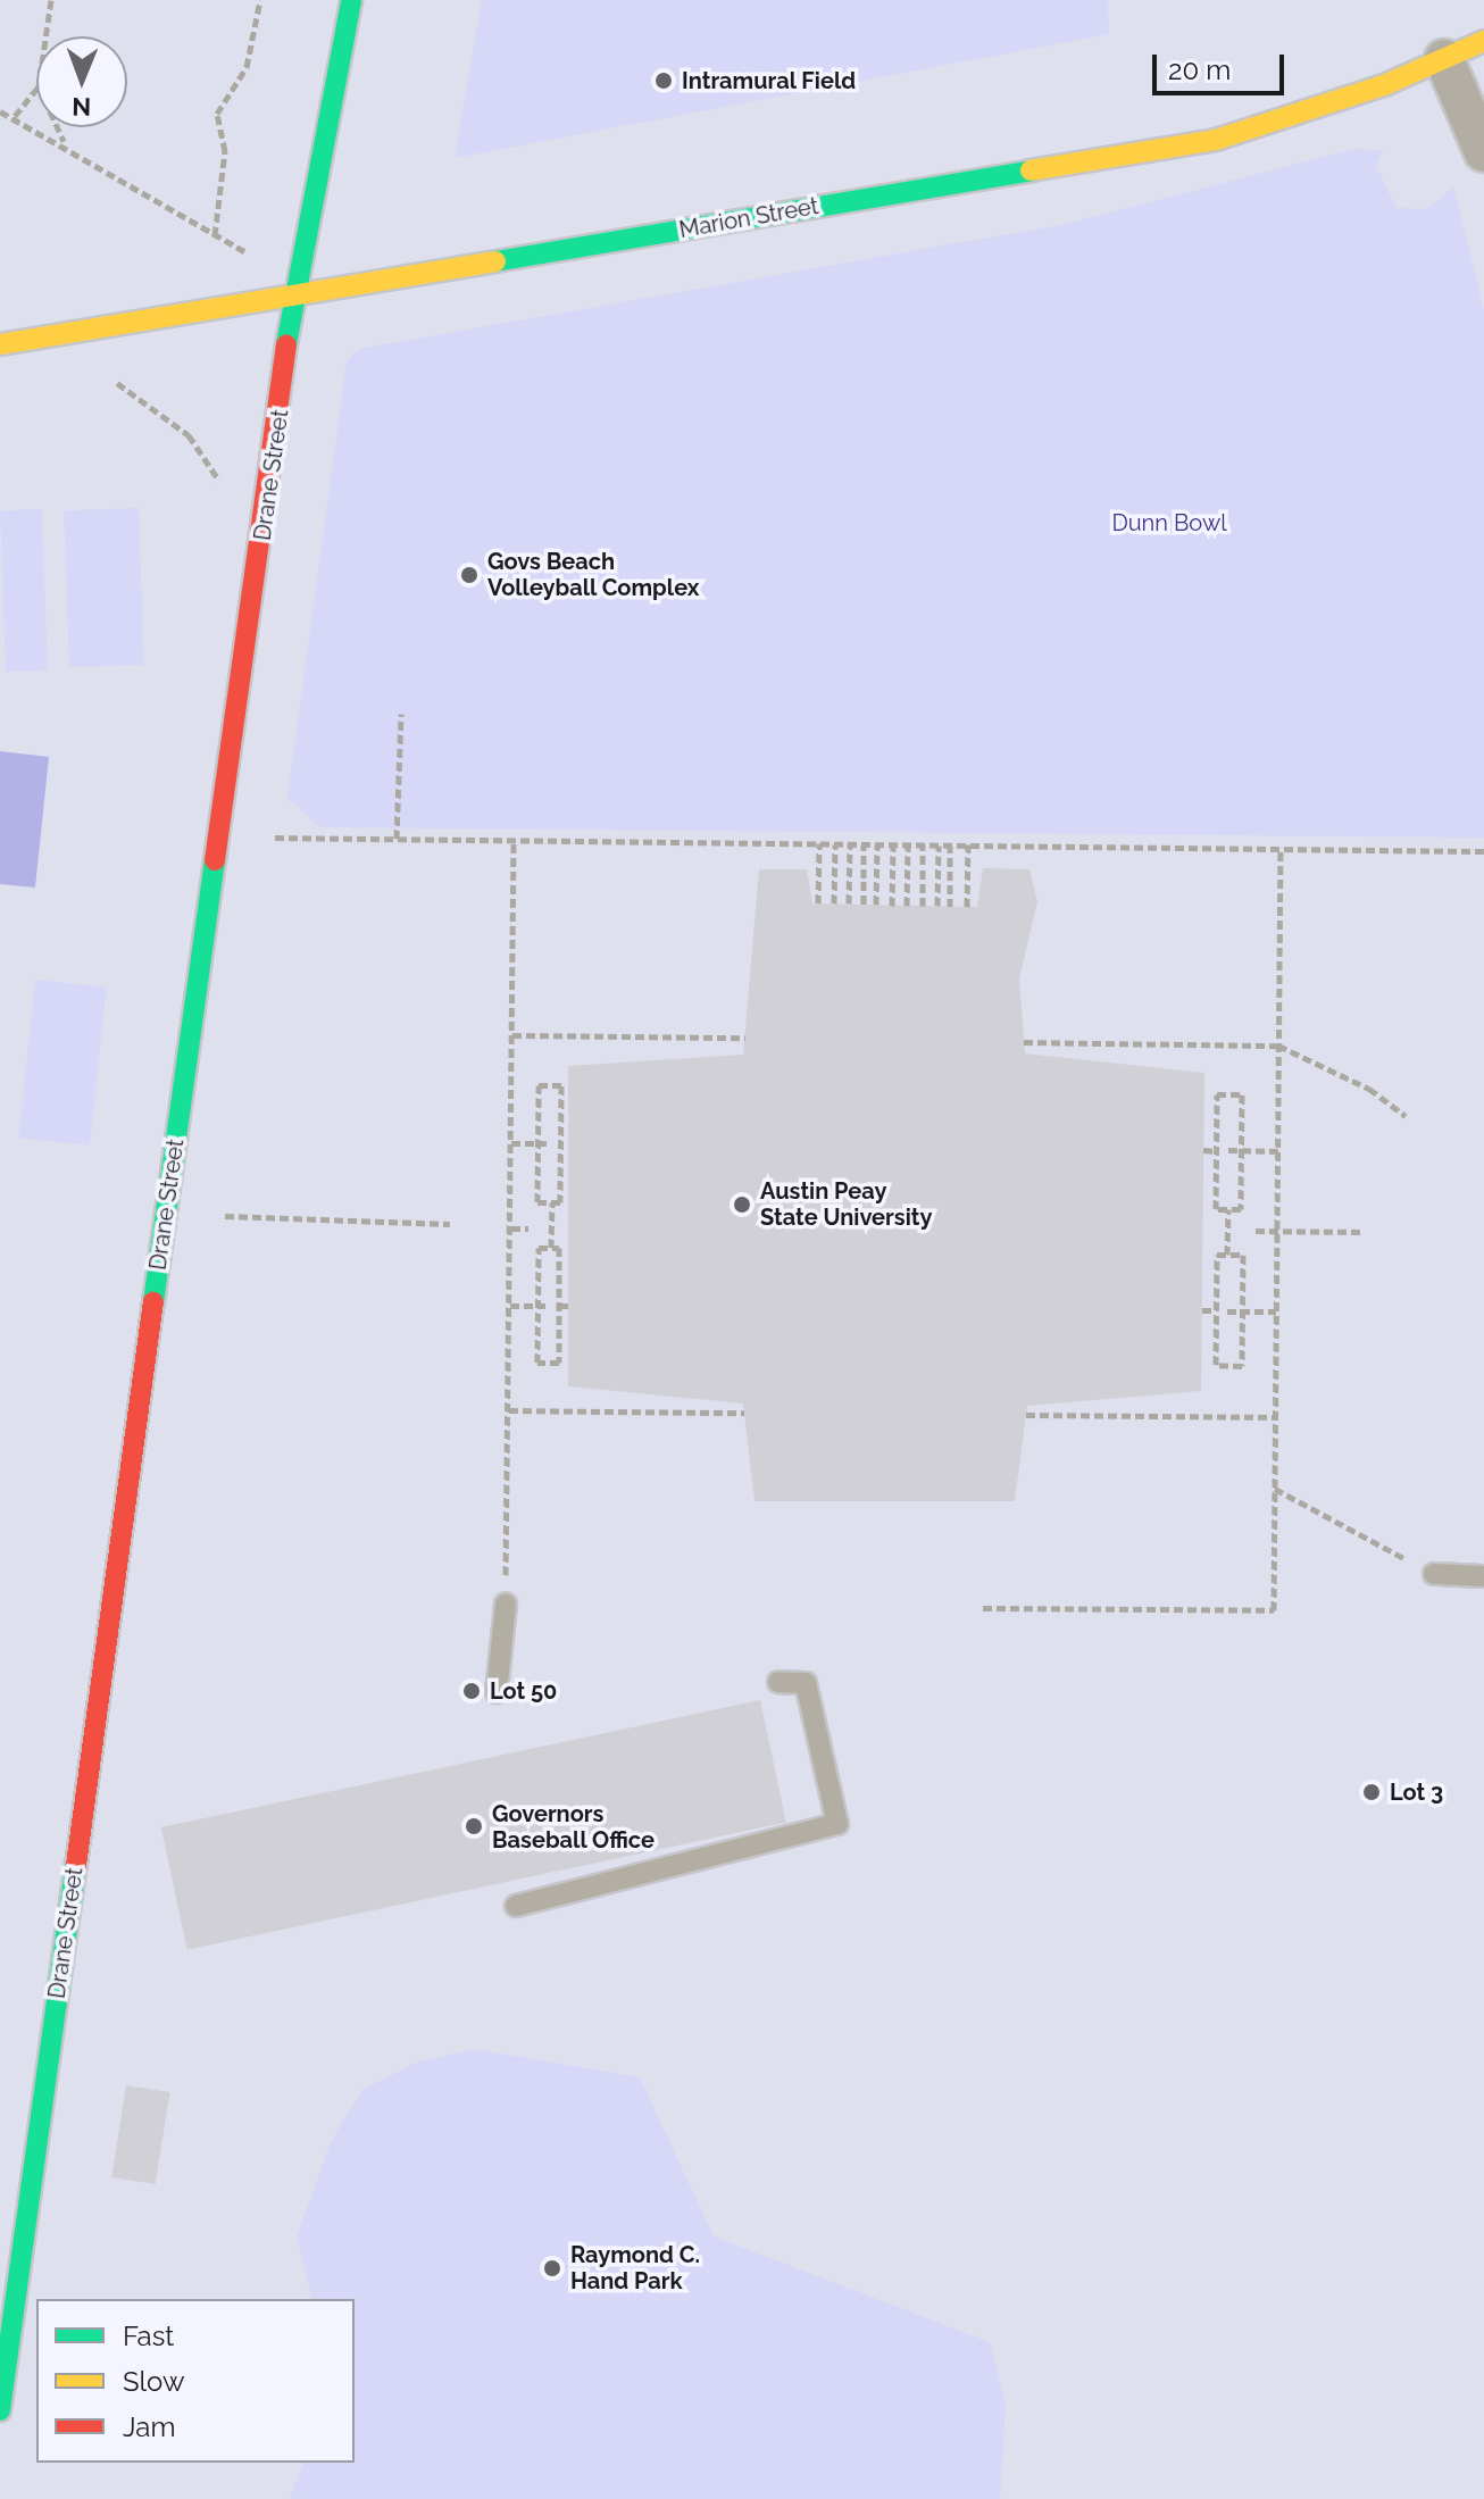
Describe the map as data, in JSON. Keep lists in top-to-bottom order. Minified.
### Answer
{"streets":{"street":["Marion Street","Drane Street"]},"crossings":[["Marion Street","Drane Street"]],"parks":["Dunn Bowl"],"places":["Intramural Field","Govs Beach Volleyball Complex","Austin Peay State University","Lot 50","Lot 3","Governors Baseball Office","Raymond C. Hand Park"],"legend":["Fast","Slow","Jam"],"scale_bar":"20 m","north":"bottom"}
